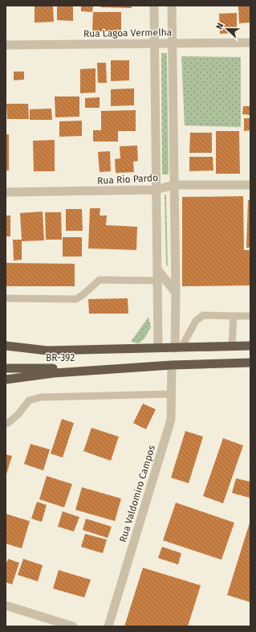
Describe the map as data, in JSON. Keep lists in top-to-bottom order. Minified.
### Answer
{"streets":{"highway":["BR-392"],"street":["Rua Lagoa Vermelha","Rua Rio Pardo","Rua Valdomiro Campos"]},"crossings":[["BR-392","Rua Valdomiro Campos"]],"north":"left"}
